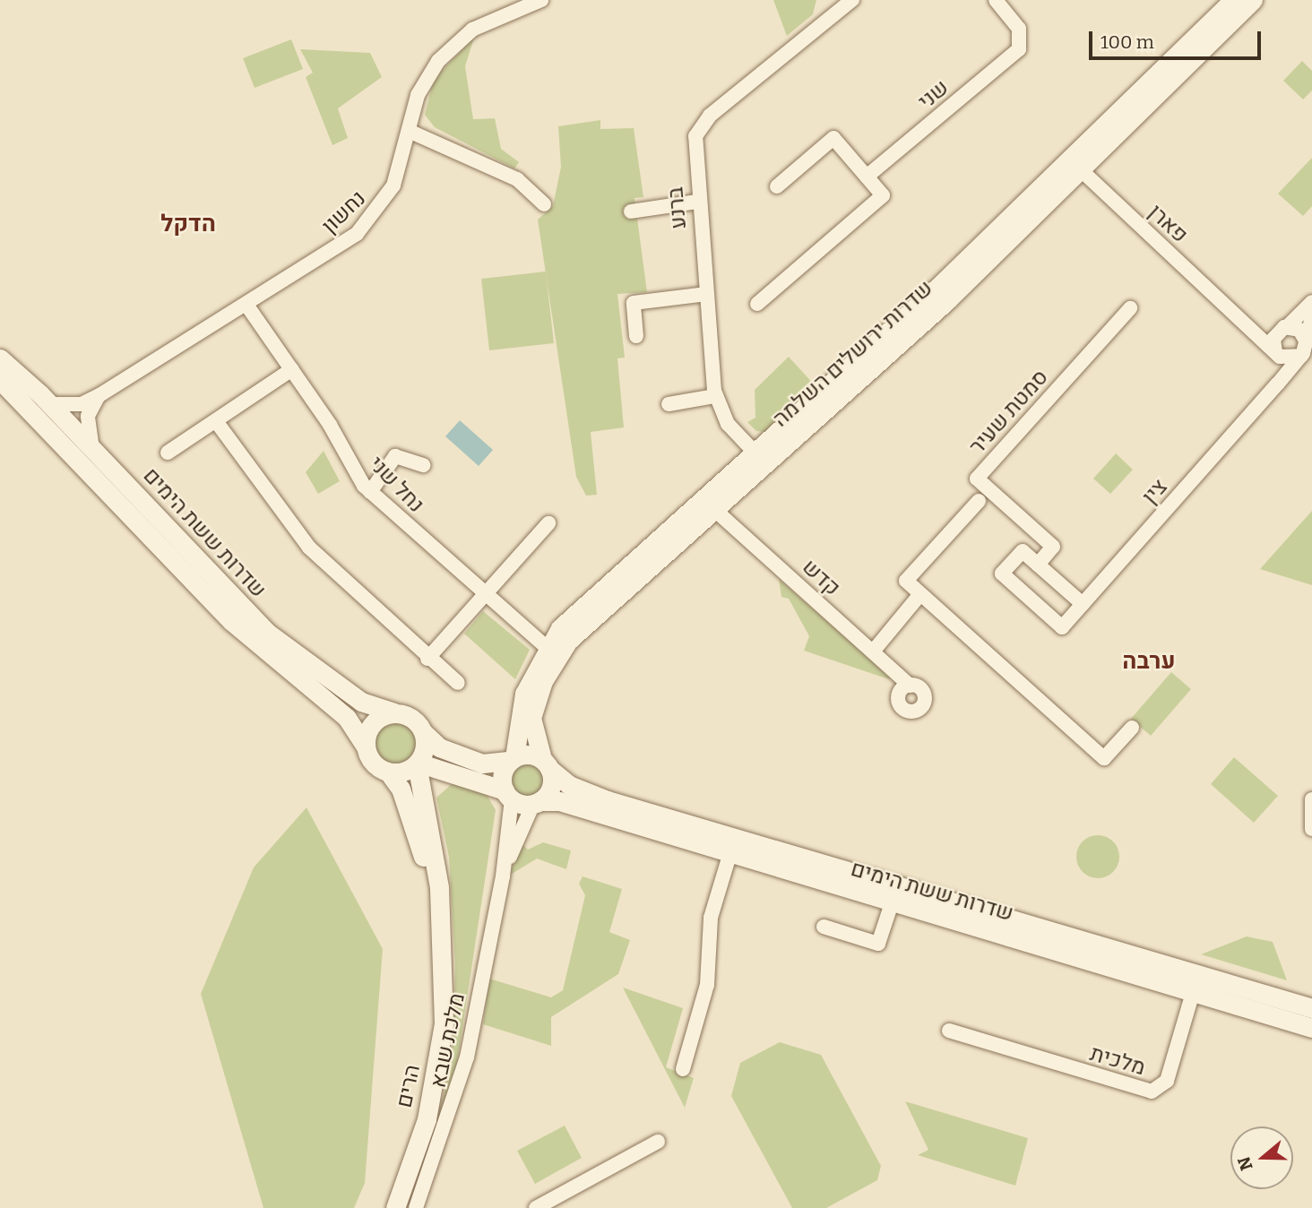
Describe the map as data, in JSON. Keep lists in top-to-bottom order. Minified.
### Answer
{"streets":{"main road":["שדרות ירושלים השלמה","שדרות ששת הימים","הרים"],"street":["שני","ברנע","נחשון","פארן","סמטת שעיר","נחל שני","צין","קדש","מלכת שבא","מלכית"]},"crossings":[["ברנע","שדרות ירושלים השלמה"],["נחשון","נחל שני"],["נחשון","שדרות ששת הימים"],["פארן","שדרות ירושלים השלמה"],["שדרות ירושלים השלמה","נחל שני"],["שדרות ירושלים השלמה","שדרות ששת הימים"],["שדרות ירושלים השלמה","קדש"],["שדרות ירושלים השלמה","מלכת שבא"],["סמטת שעיר","צין"],["שדרות ששת הימים","מלכת שבא"],["שדרות ששת הימים","מלכית"],["שדרות ששת הימים","הרים"]],"districts":["הדקל","ערבה"],"scale_bar":"100 m","north":"left"}
